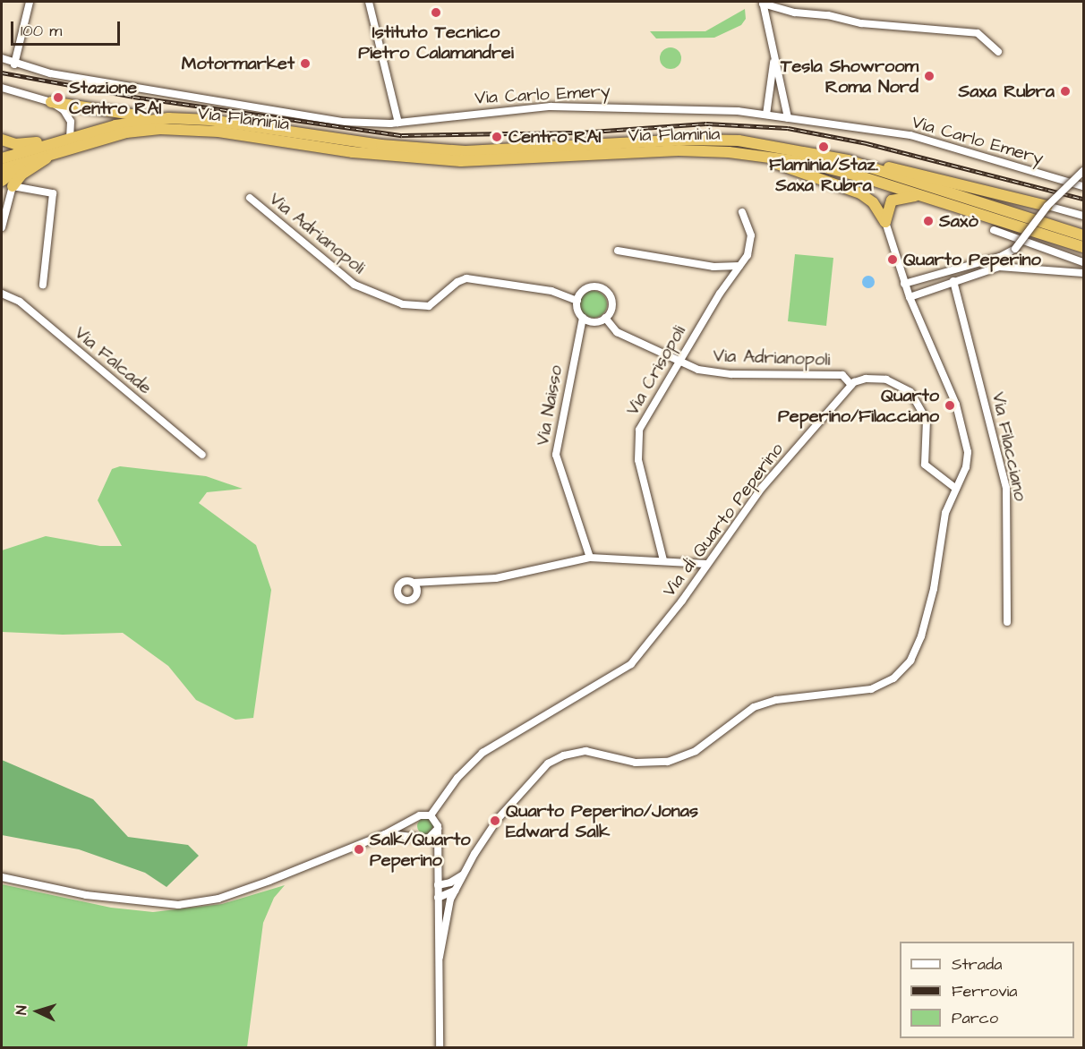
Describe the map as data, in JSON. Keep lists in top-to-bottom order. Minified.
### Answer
{"streets":{"highway":["Via Flaminia"],"street":["Via Carlo Emery","Via Adrianopoli","Via Falcade","Via Crisopoli","Via Naisso","Via Filacciano","Via di Quarto Peperino"]},"crossings":[["Via Adrianopoli","Via Crisopoli"],["Via Adrianopoli","Via Naisso"],["Via Adrianopoli","Via di Quarto Peperino"]],"places":["Istituto Tecnico Pietro Calamandrei","Motormarket","Tesla Showroom Roma Nord","Saxa Rubra","Stazione Centro RAI","Centro RAI","Flaminia/Staz. Saxa Rubra","Saxò","Quarto Peperino","Quarto Peperino/Filacciano","Quarto Peperino/Jonas Edward Salk","Salk/Quarto Peperino"],"legend":["Strada","Ferrovia","Parco"],"scale_bar":"100 m","north":"left"}
